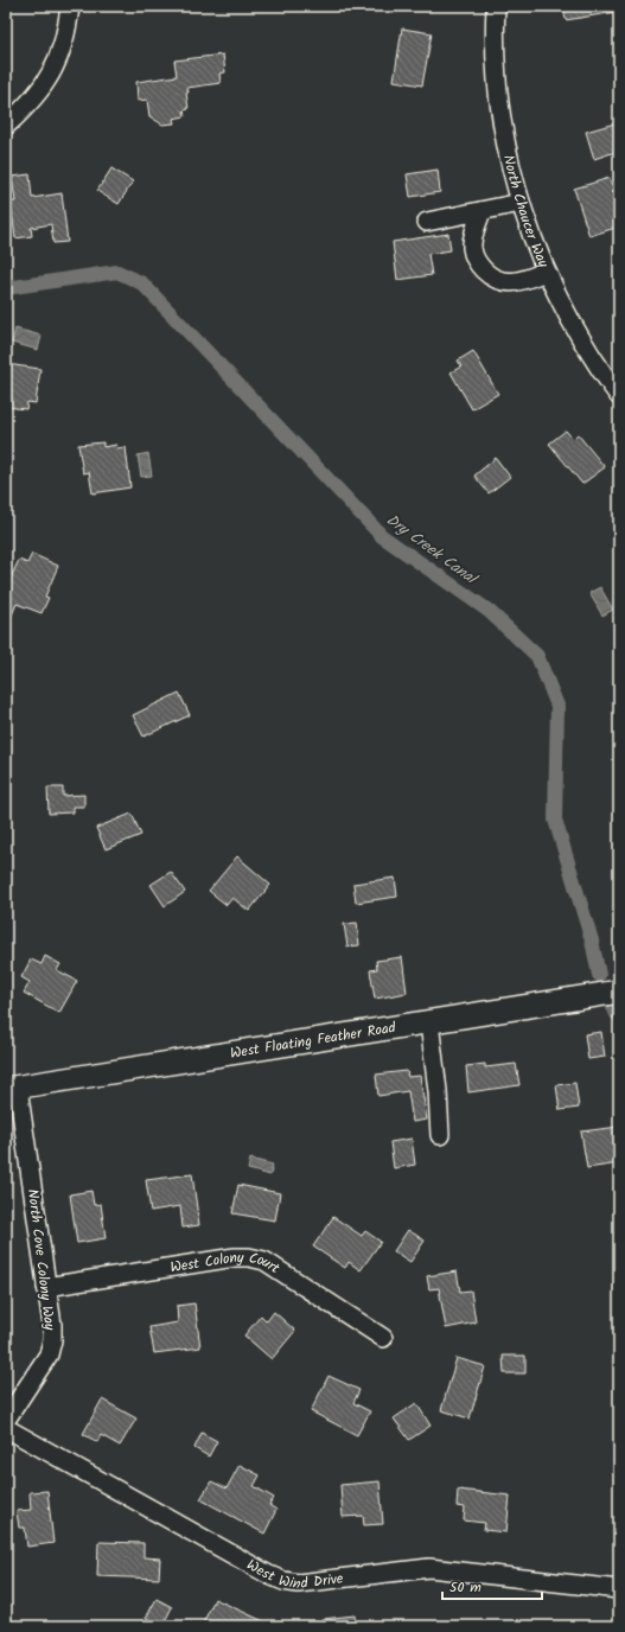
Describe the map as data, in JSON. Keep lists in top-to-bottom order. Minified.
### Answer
{"streets":{"main road":["West Floating Feather Road"],"street":["North Chaucer Way","North Cove Colony Way","West Colony Court","West Wind Drive"]},"crossings":[["West Floating Feather Road","North Cove Colony Way"],["North Cove Colony Way","West Colony Court"]],"water":["Dry Creek Canal"],"scale_bar":"50 m"}
